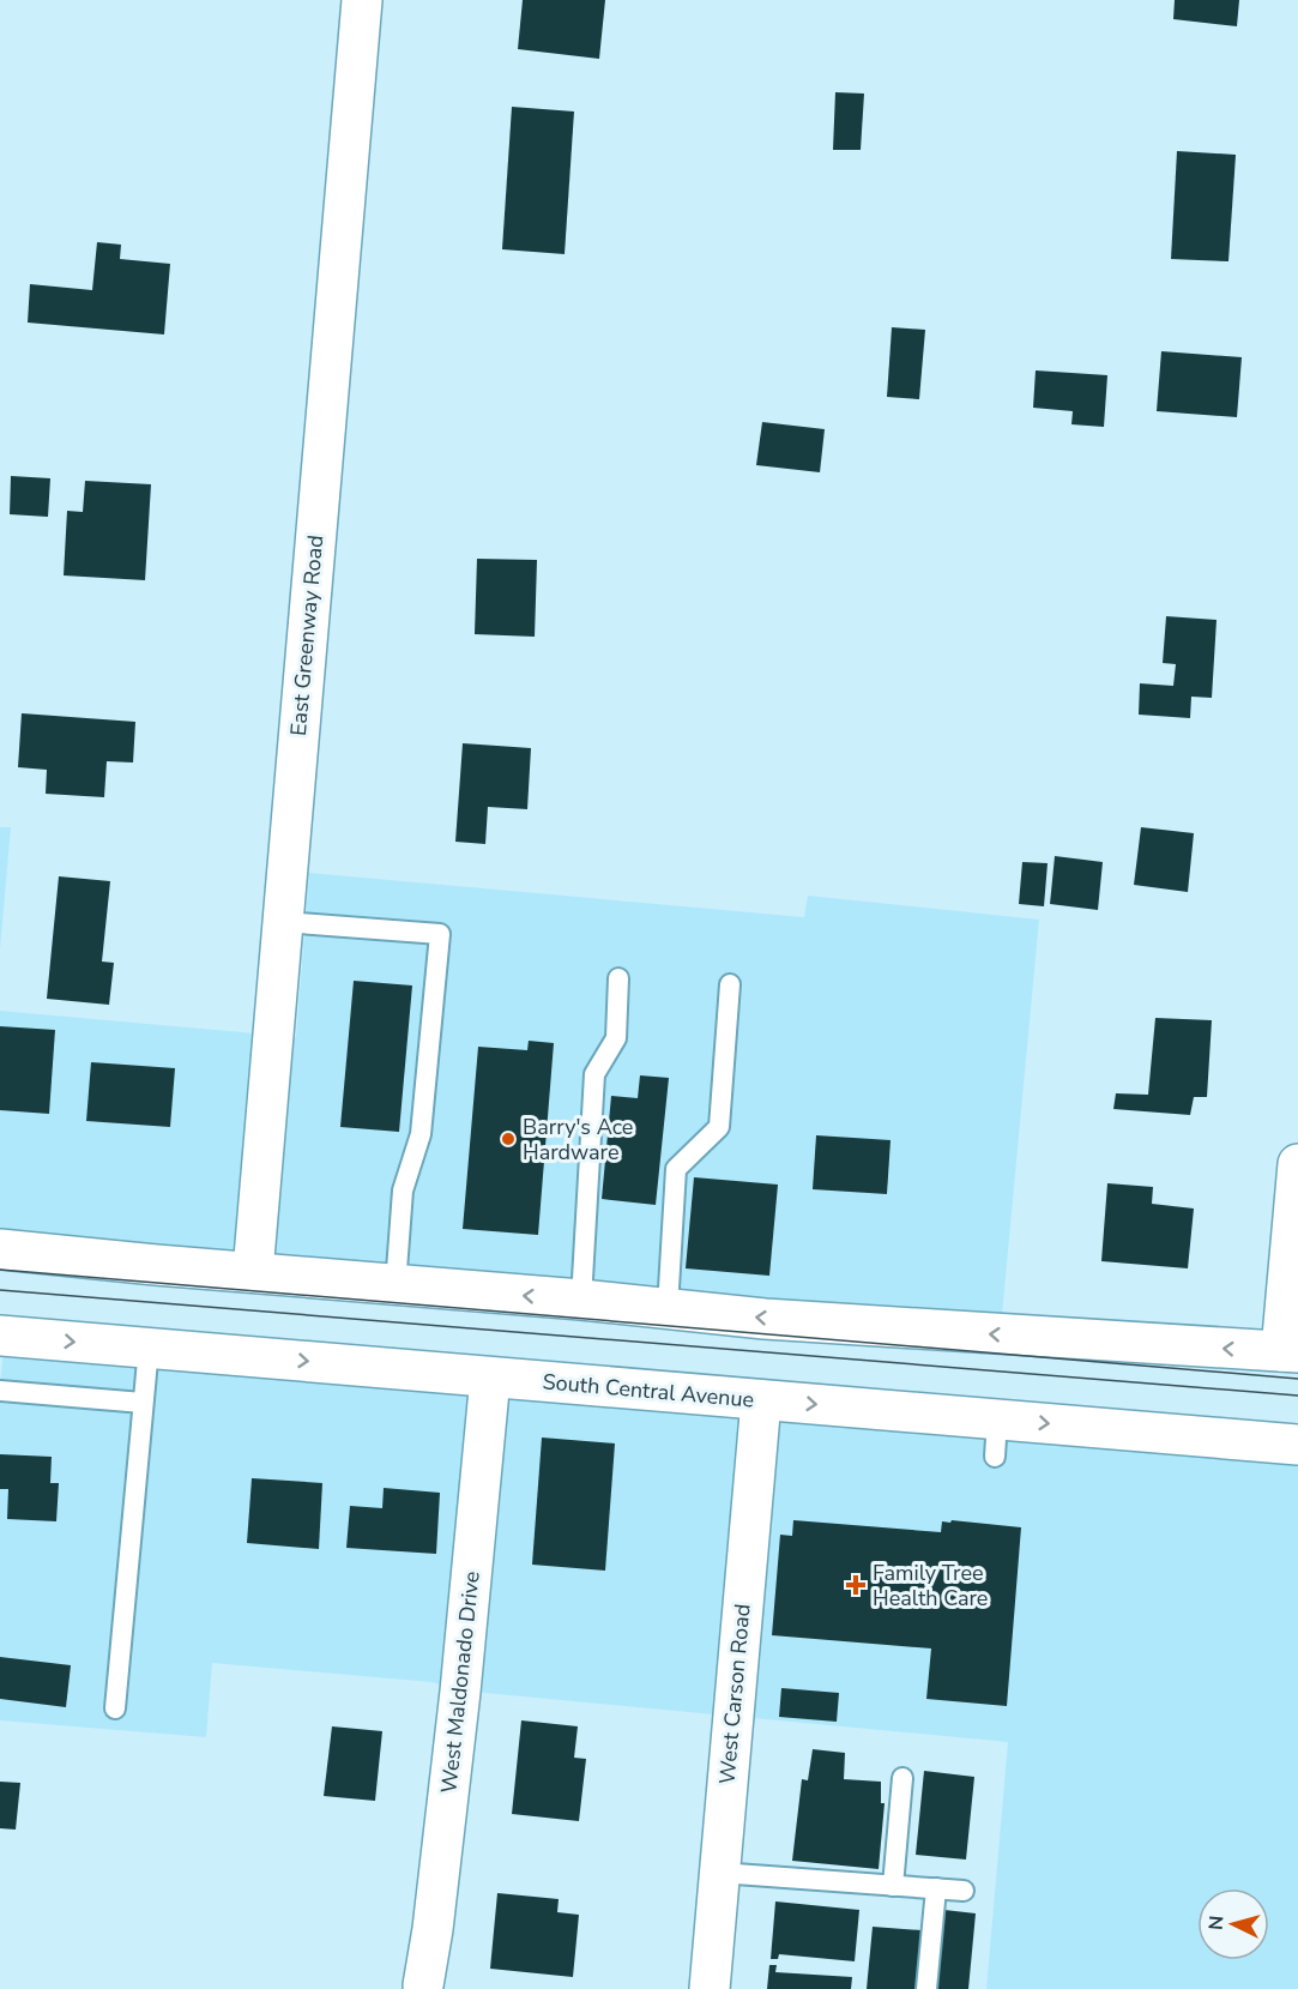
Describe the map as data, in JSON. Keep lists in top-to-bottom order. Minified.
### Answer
{"streets":{"street":["East Greenway Road","South Central Avenue","West Maldonado Drive","West Carson Road"]},"crossings":[["South Central Avenue","West Maldonado Drive"],["South Central Avenue","West Carson Road"]],"places":{"other":["Barry's Ace Hardware"],"health":["Family Tree Health Care"]},"north":"left"}
